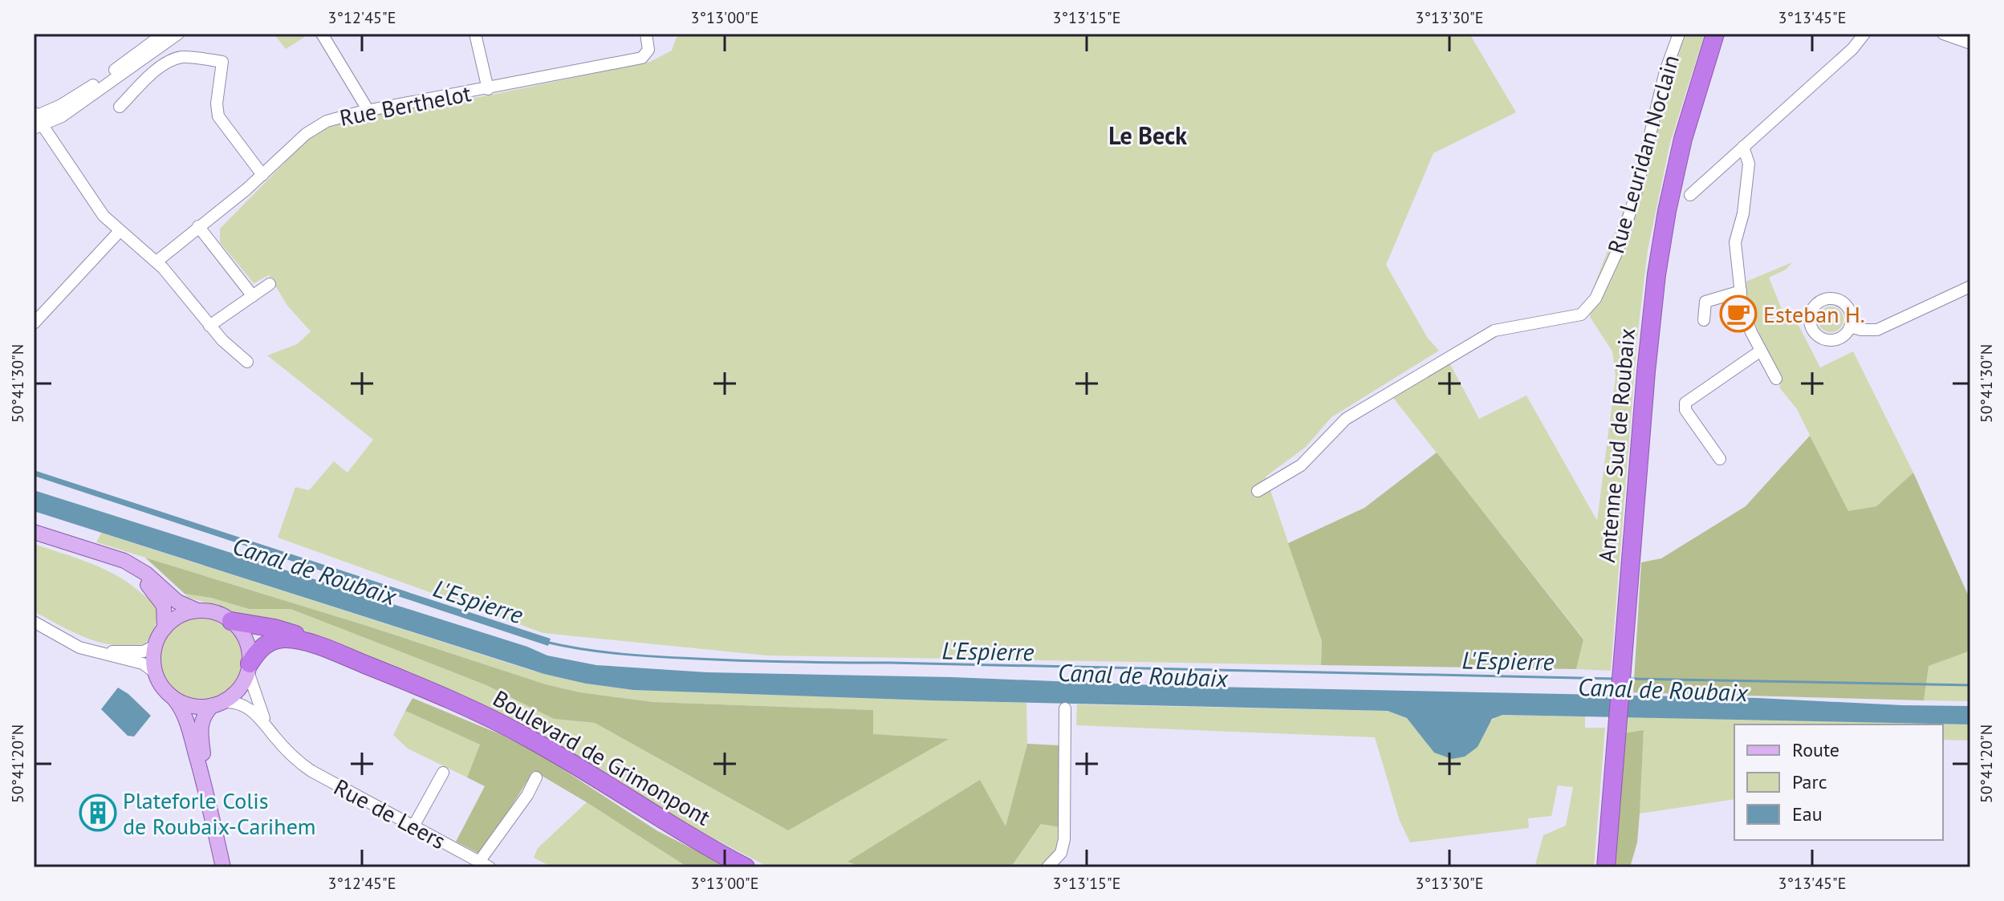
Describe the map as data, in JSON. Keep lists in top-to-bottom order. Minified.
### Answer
{"streets":{"highway":["Antenne Sud de Roubaix","Boulevard de Grimonpont"],"street":["Rue Berthelot","Rue Leuridan Noclain","Rue de Leers"]},"crossings":[["Boulevard de Grimonpont","Rue de Leers"]],"districts":["Le Beck"],"water":["Canal de Roubaix","L'Espierre"],"places":{"cafe":["Esteban H."],"building":["Plateforle Colis de Roubaix-Carihem"]},"legend":["Route","Parc","Eau"],"coordinates":["3°12'45\"E","3°13'00\"E","3°13'15\"E","3°13'30\"E","3°13'45\"E","50°41'30\"N","50°41'20\"N"]}
